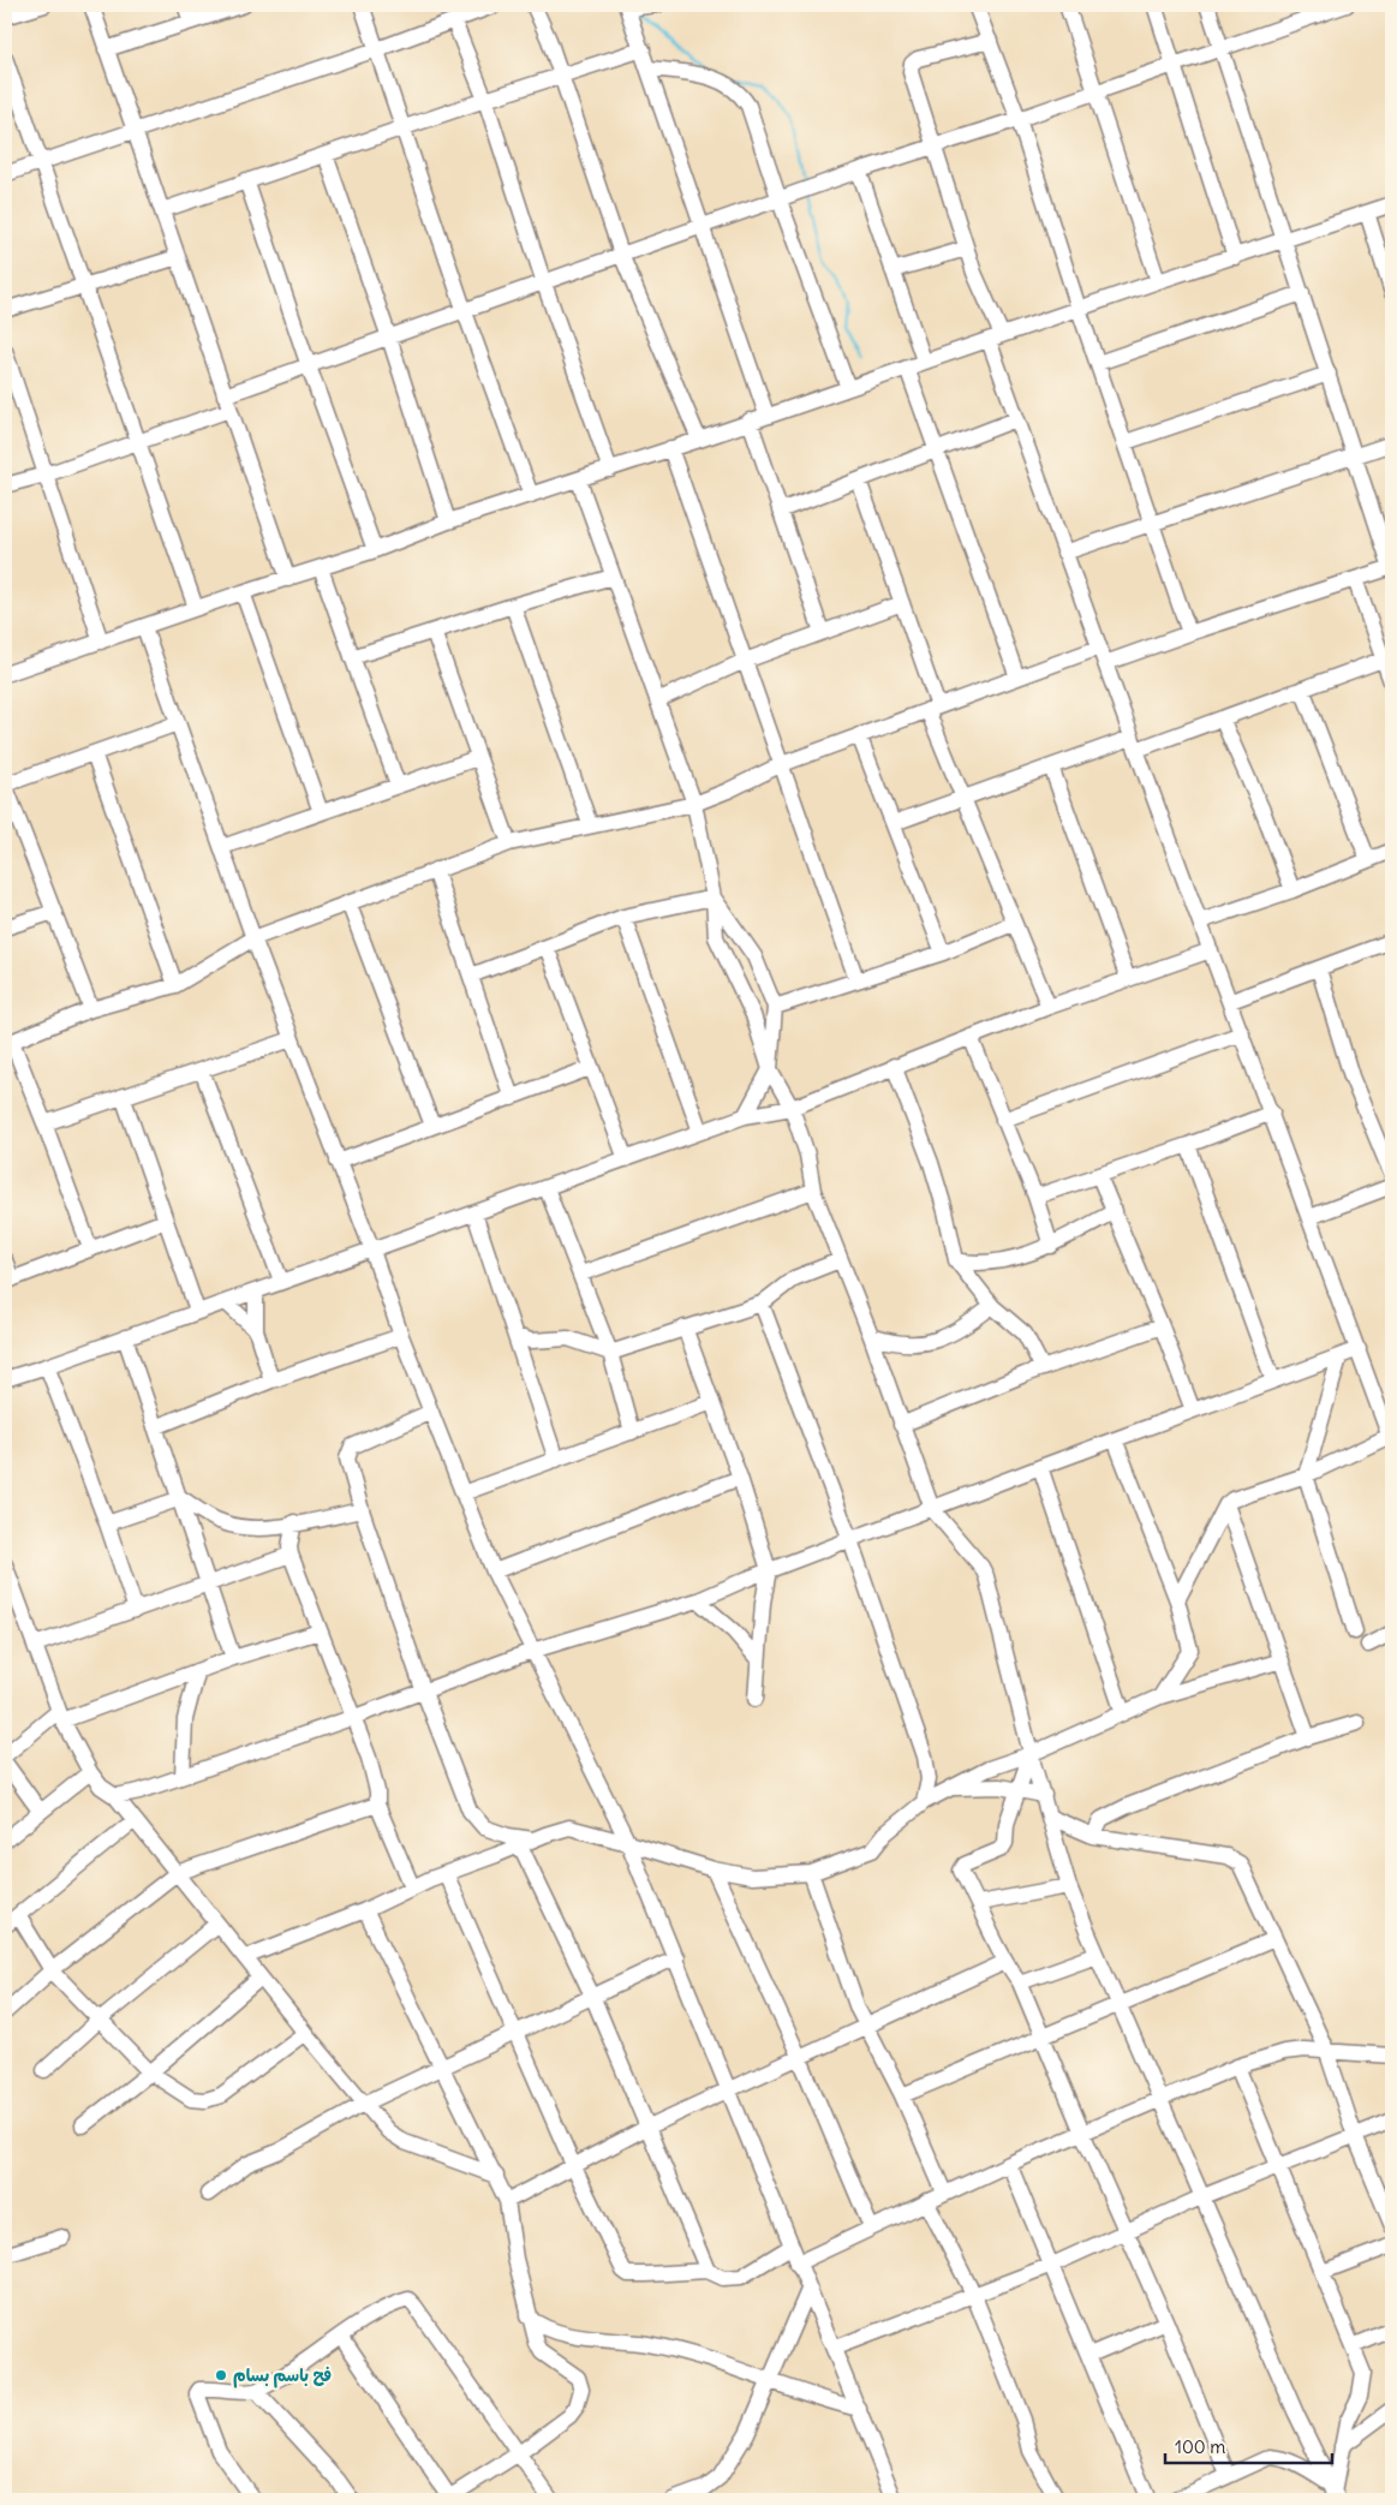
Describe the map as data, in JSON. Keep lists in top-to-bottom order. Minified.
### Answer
{"places":["فح باسم بسام"],"scale_bar":"100 m"}
